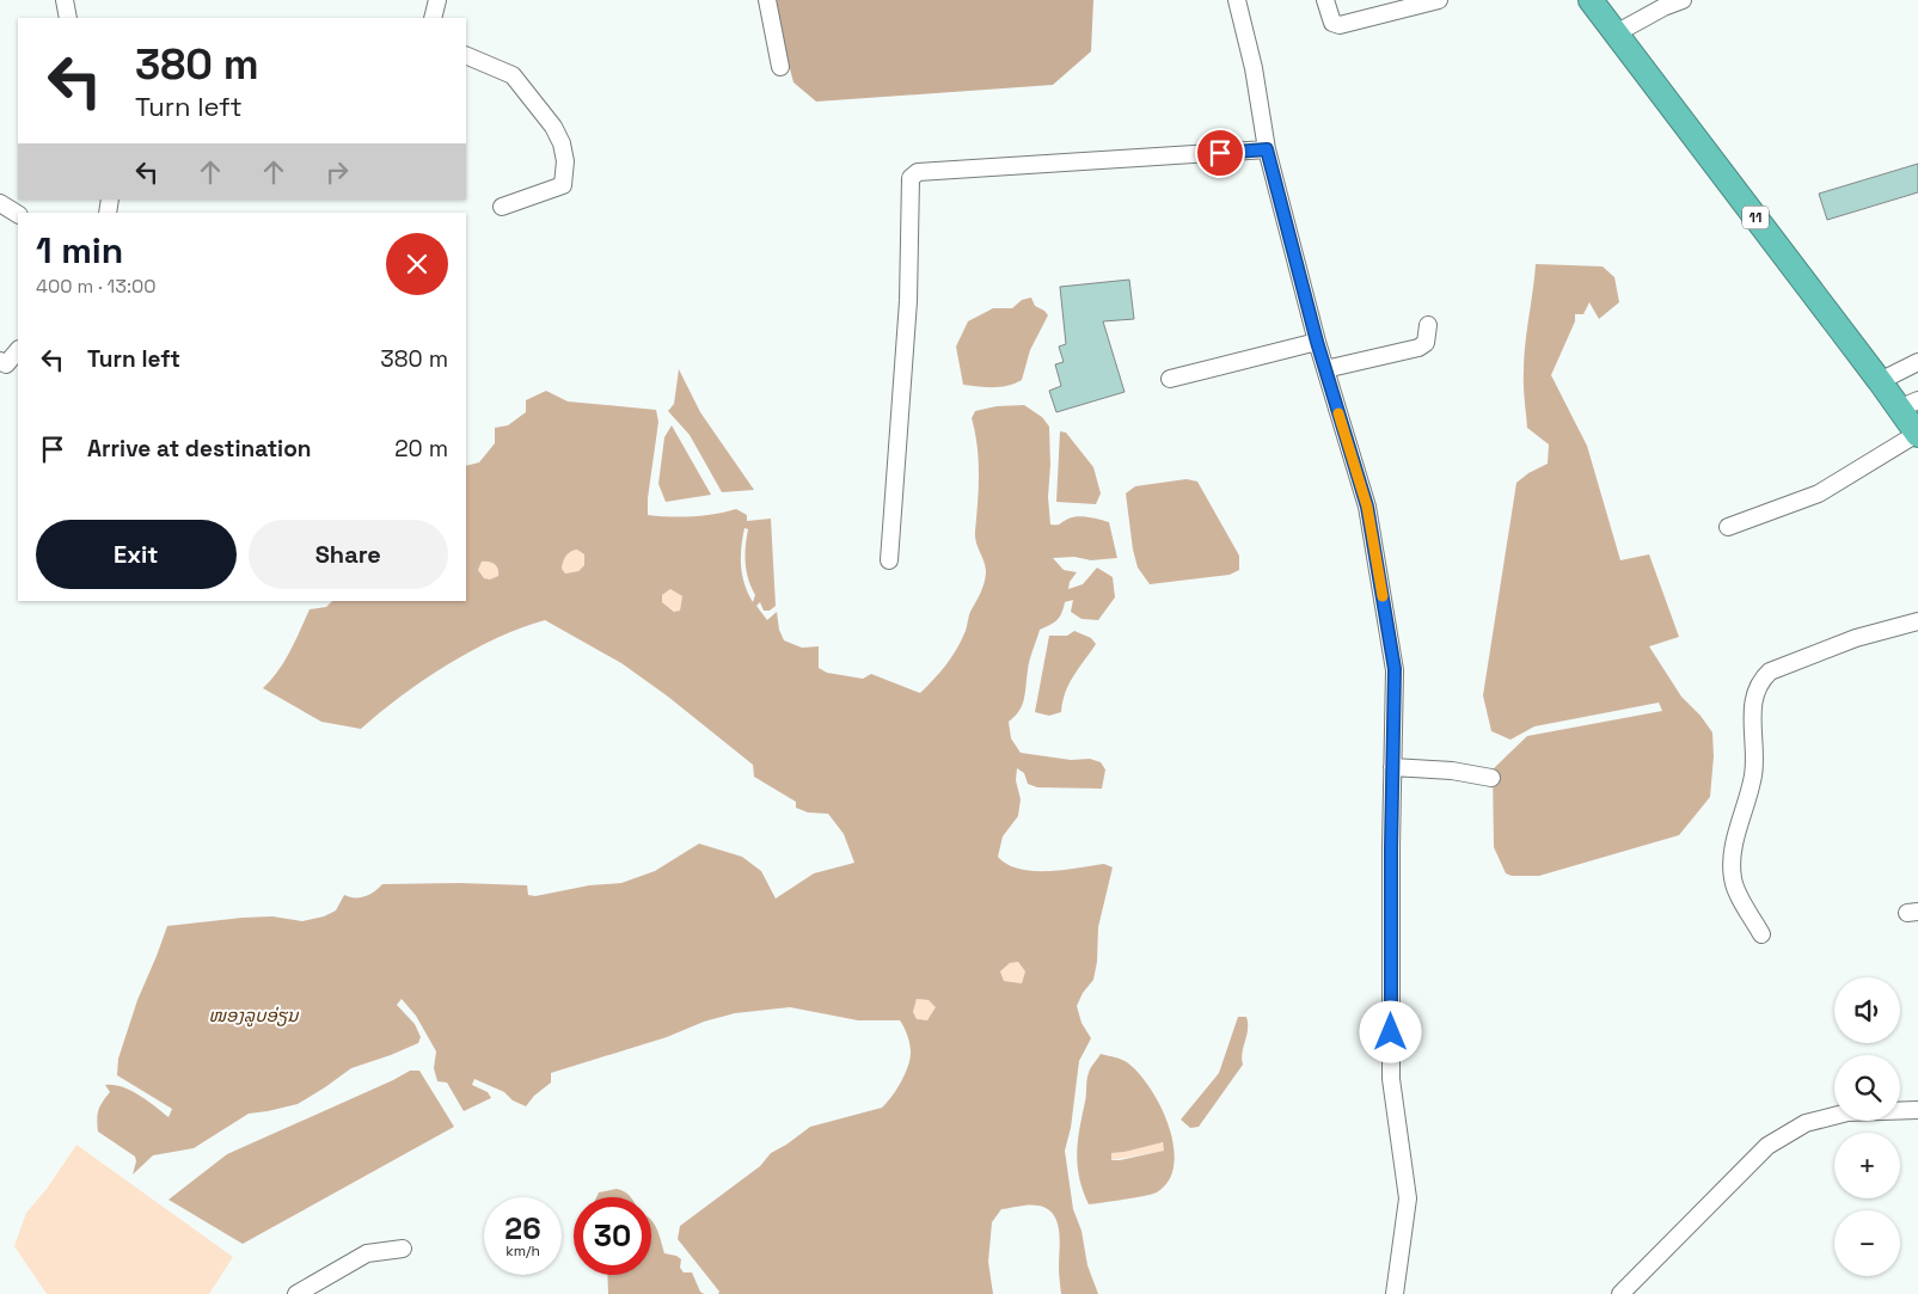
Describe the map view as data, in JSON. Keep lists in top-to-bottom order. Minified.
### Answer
{"streets":{"highway":["11"]},"water":["ໜອງລູບອ່ຽນ"],"page":{"turn":["380 m","Turn left"],"heading":["1 min","400 m · 13:00"],"list":[{"name":"Turn left","value":"380 m"},{"name":"Arrive at destination","value":"20 m"}],"buttons":["Exit","Share"],"map_buttons":["+","−"],"speed":"26 km/h","limit":"30"}}
